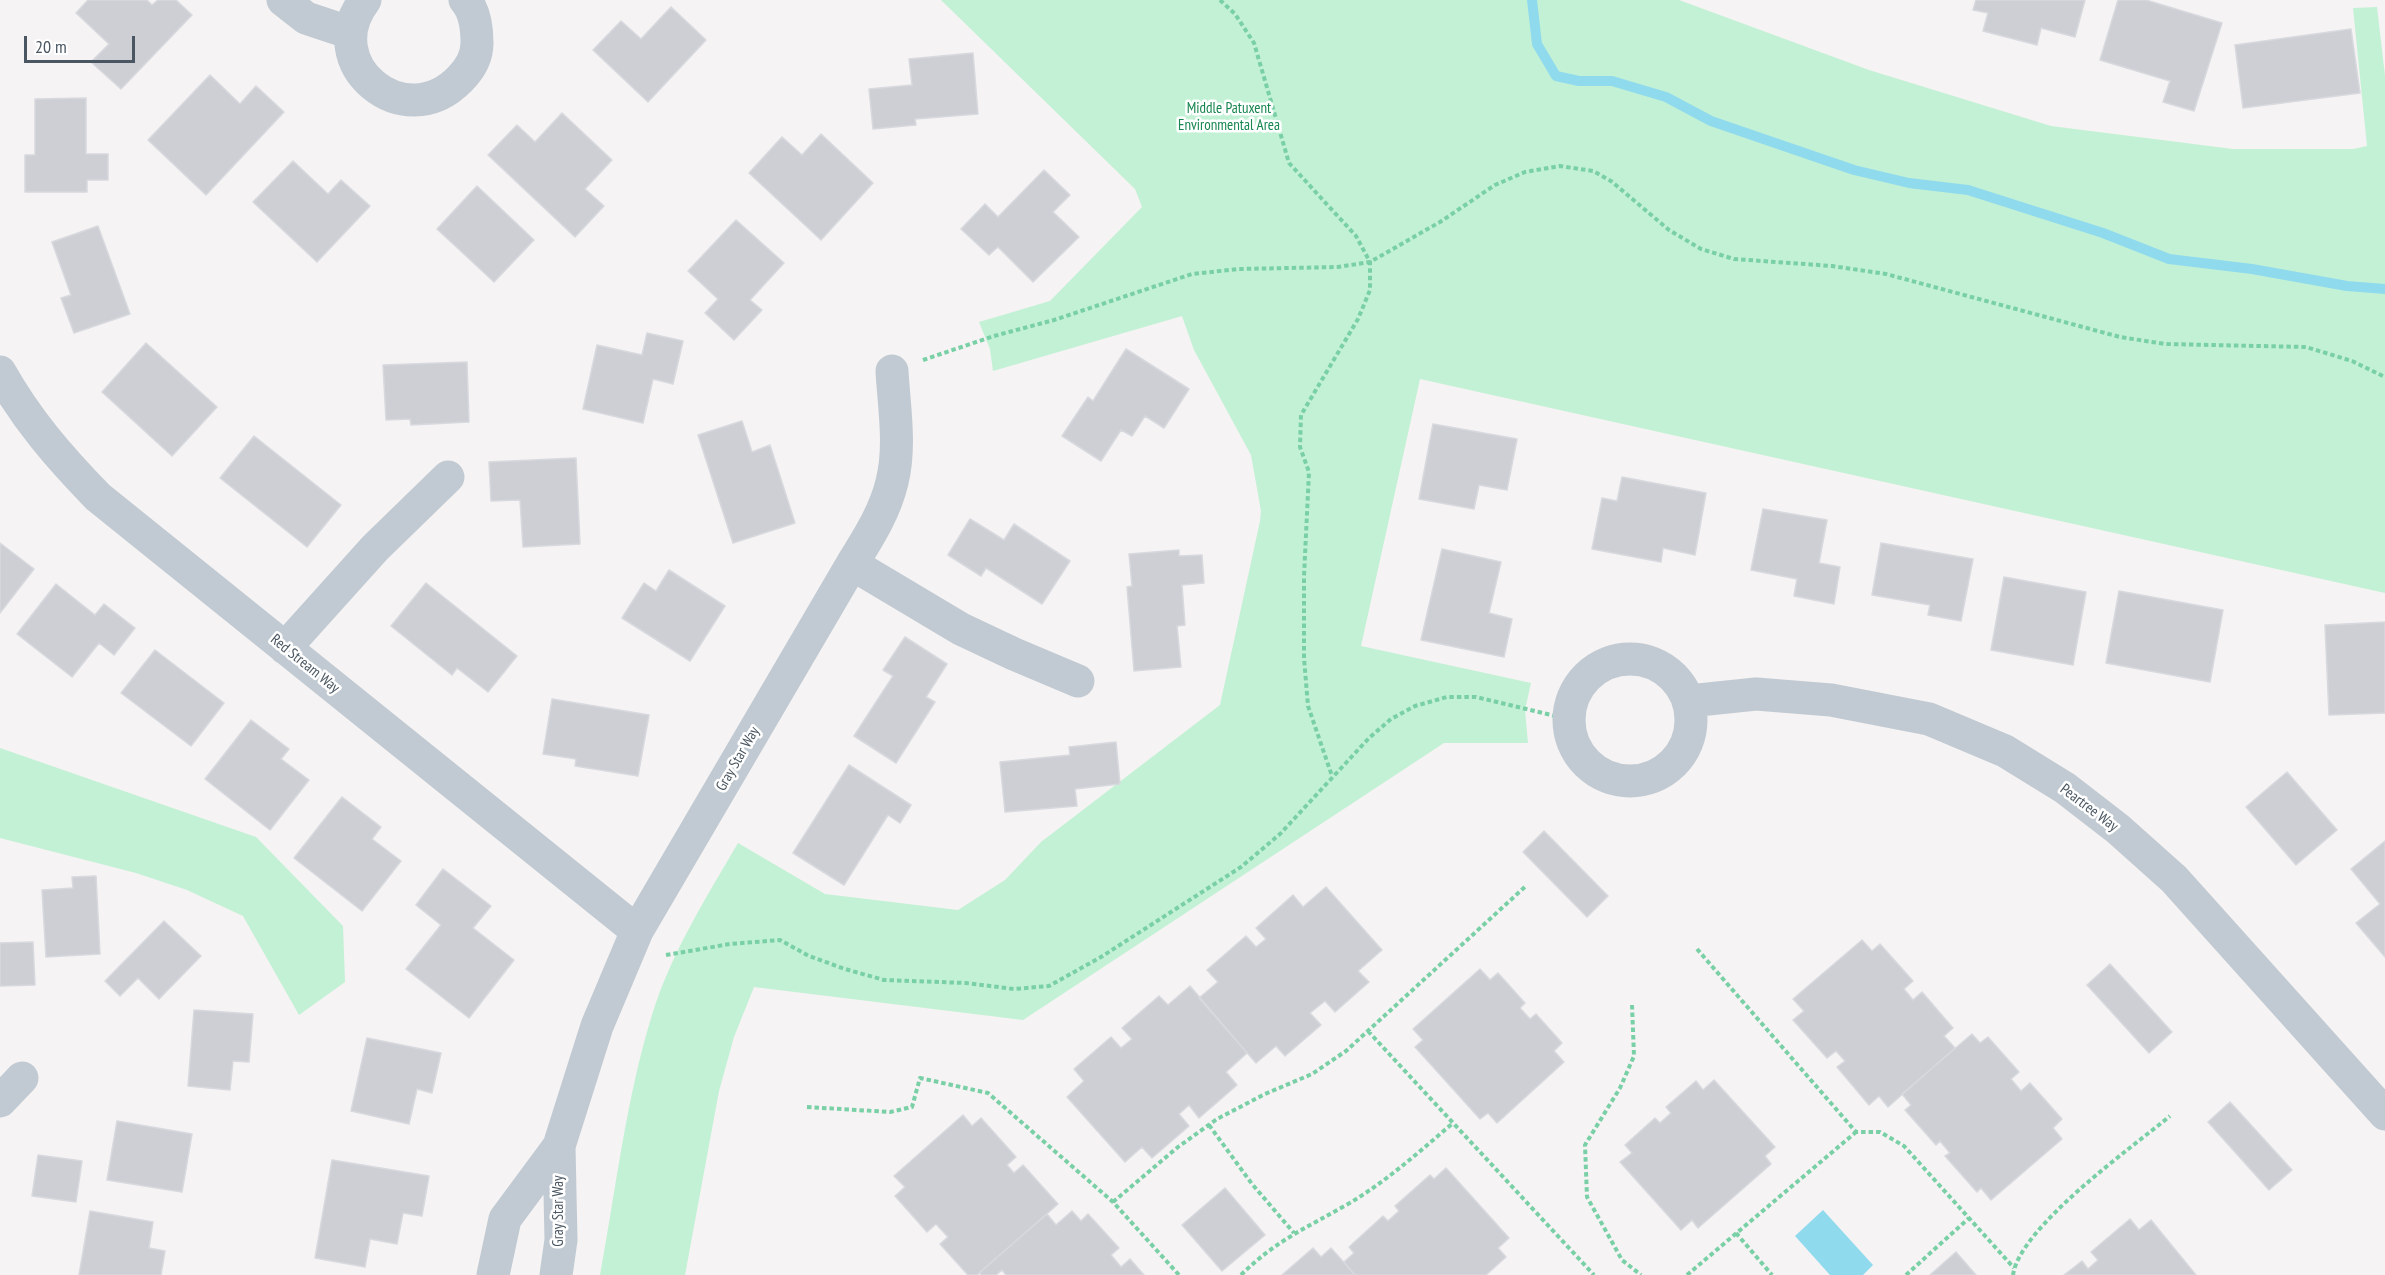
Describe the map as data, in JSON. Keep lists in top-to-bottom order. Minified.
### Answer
{"streets":{"street":["Red Stream Way","Gray Star Way","Peartree Way"]},"crossings":[["Red Stream Way","Gray Star Way"]],"parks":["Middle Patuxent Environmental Area"],"scale_bar":"20 m"}
